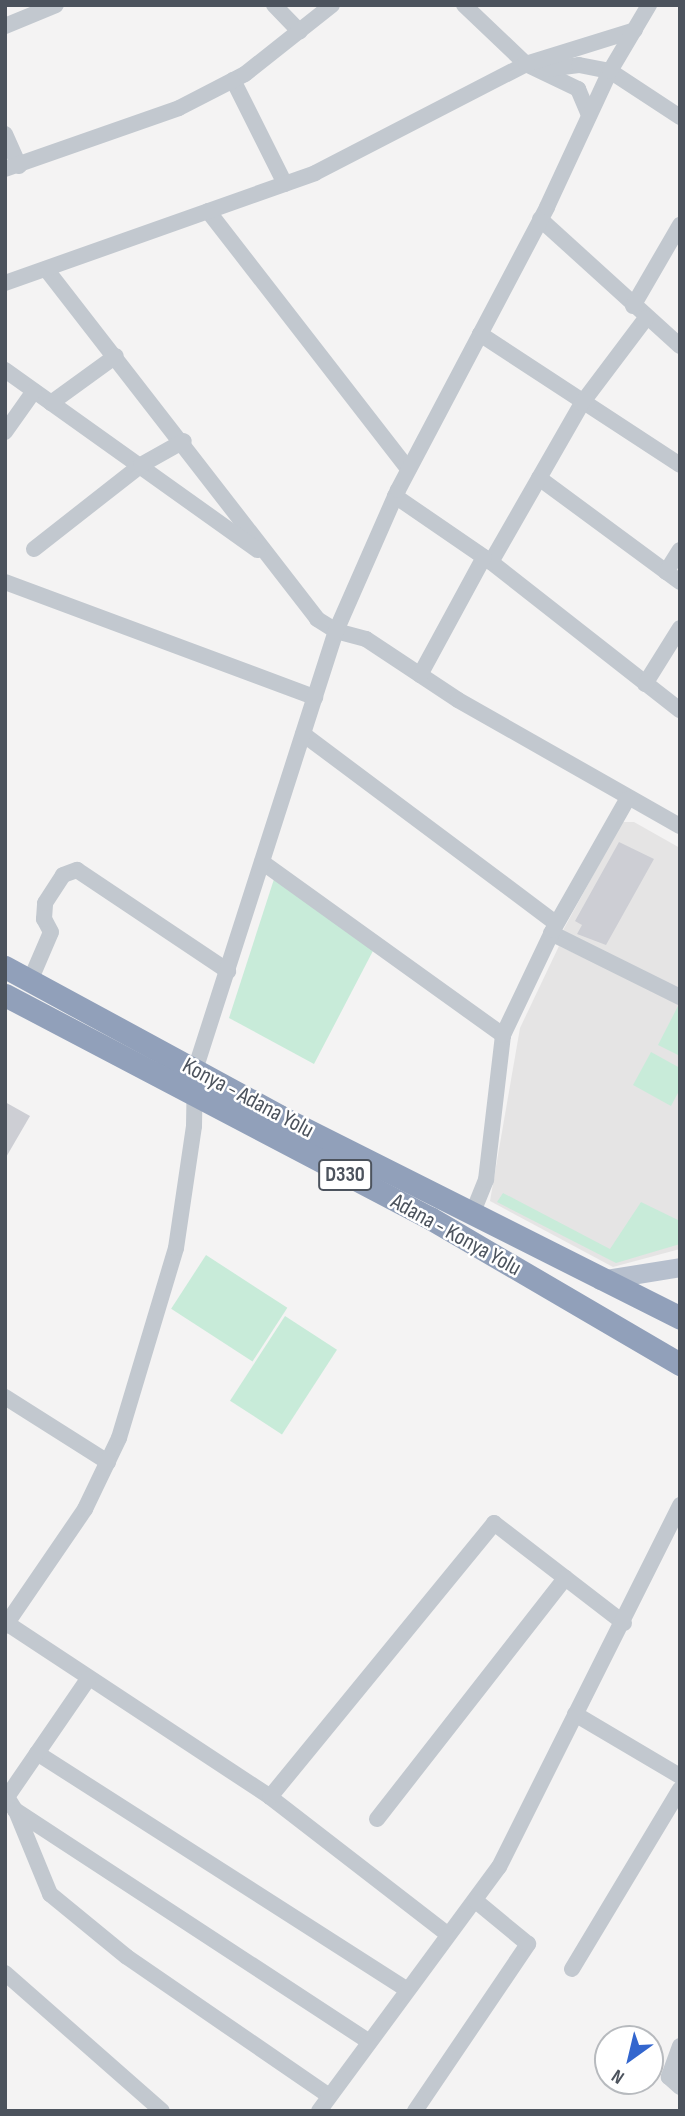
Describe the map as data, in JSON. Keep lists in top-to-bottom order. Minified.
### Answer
{"streets":{"highway":["Konya - Adana Yolu","D330","Adana - Konya Yolu"]},"north":"bottom left"}
